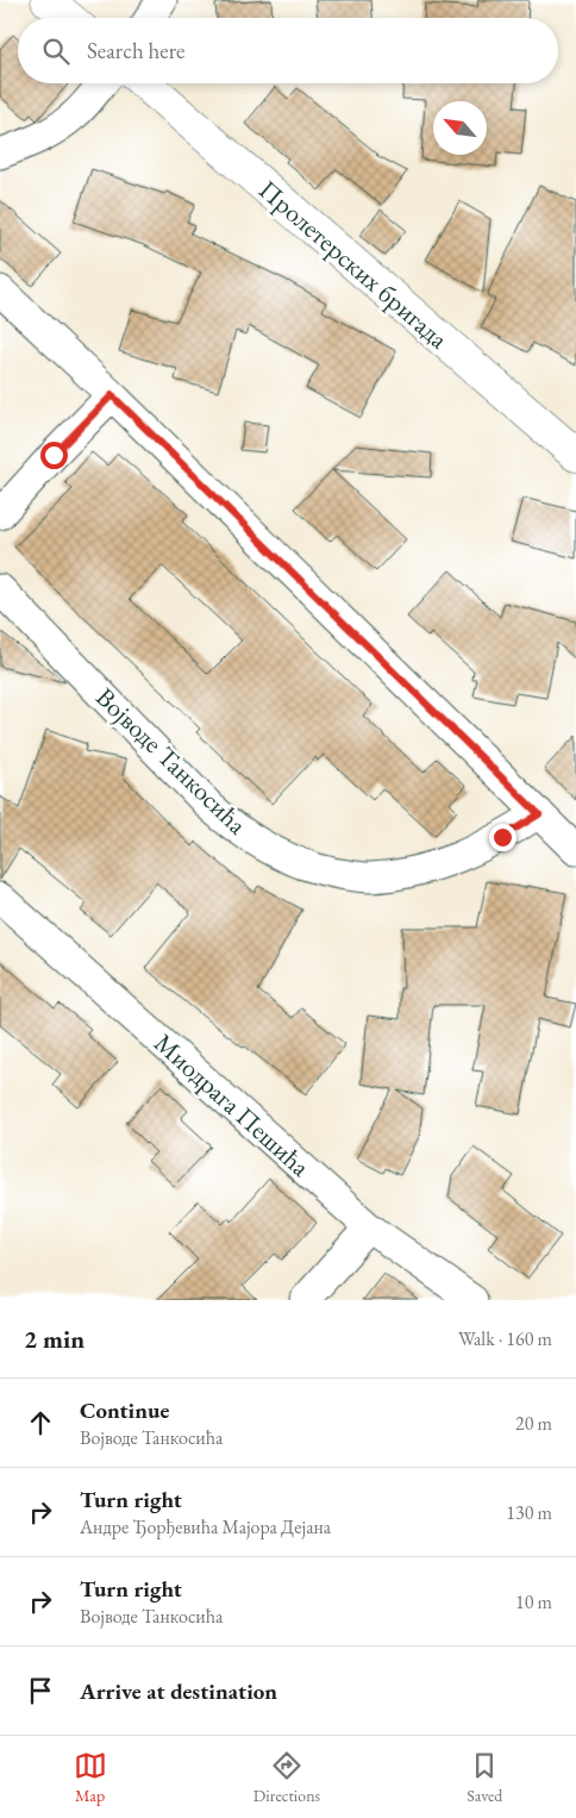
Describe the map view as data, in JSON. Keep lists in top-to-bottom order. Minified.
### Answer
{"streets":{"street":["Пролетерских бригада","Војводе Танкосића","Миодрага Пешића"]},"north":"top left","page":{"search":"Search here","heading":["2 min","Walk · 160 m"],"list":[["Continue","Војводе Танкосића","20 m"],["Turn right","Андре Ђорђевића Мајора Дејана","130 m"],["Turn right","Војводе Танкосића","10 m"],"Arrive at destination"],"nav":["Map","Directions","Saved"]}}
